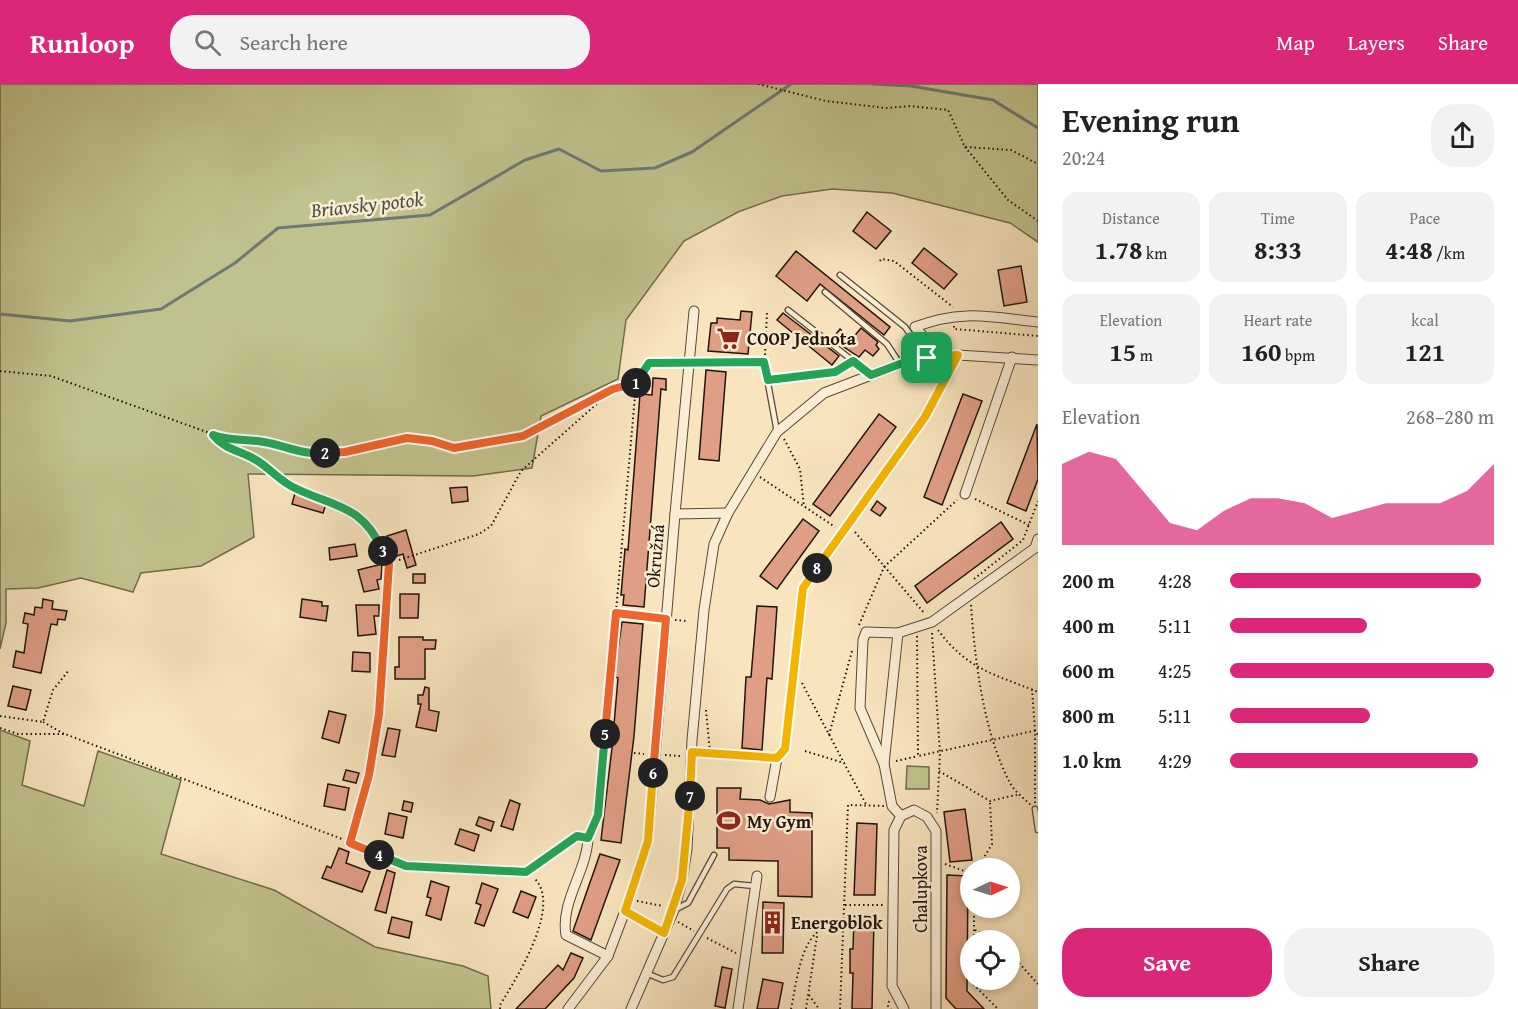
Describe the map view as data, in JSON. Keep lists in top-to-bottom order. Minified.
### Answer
{"streets":{"street":["Okružná","Chalupkova"]},"water":["Briavsky potok"],"places":{"supermarket":["COOP Jednota"],"sports":["My Gym"],"building":["Energoblok"]},"north":"right","page":{"header":"Runloop","search":"Search here","nav":["Map","Layers","Share"],"heading":["Evening run","20:24"],"stats":[["Distance","1.78 km"],["Time","8:33"],["Pace","4:48 /km"],["Elevation","15 m"],["Heart rate","160 bpm"],["kcal","121"]],"pins":["1","2","3","8","5","6","7","4"],"chart":["Elevation","268–280 m"],"list":[{"name":"200 m","note":"4:28"},{"name":"400 m","note":"5:11"},{"name":"600 m","note":"4:25"},{"name":"800 m","note":"5:11"},{"name":"1.0 km","note":"4:29"}],"buttons":["Save","Share"]}}
